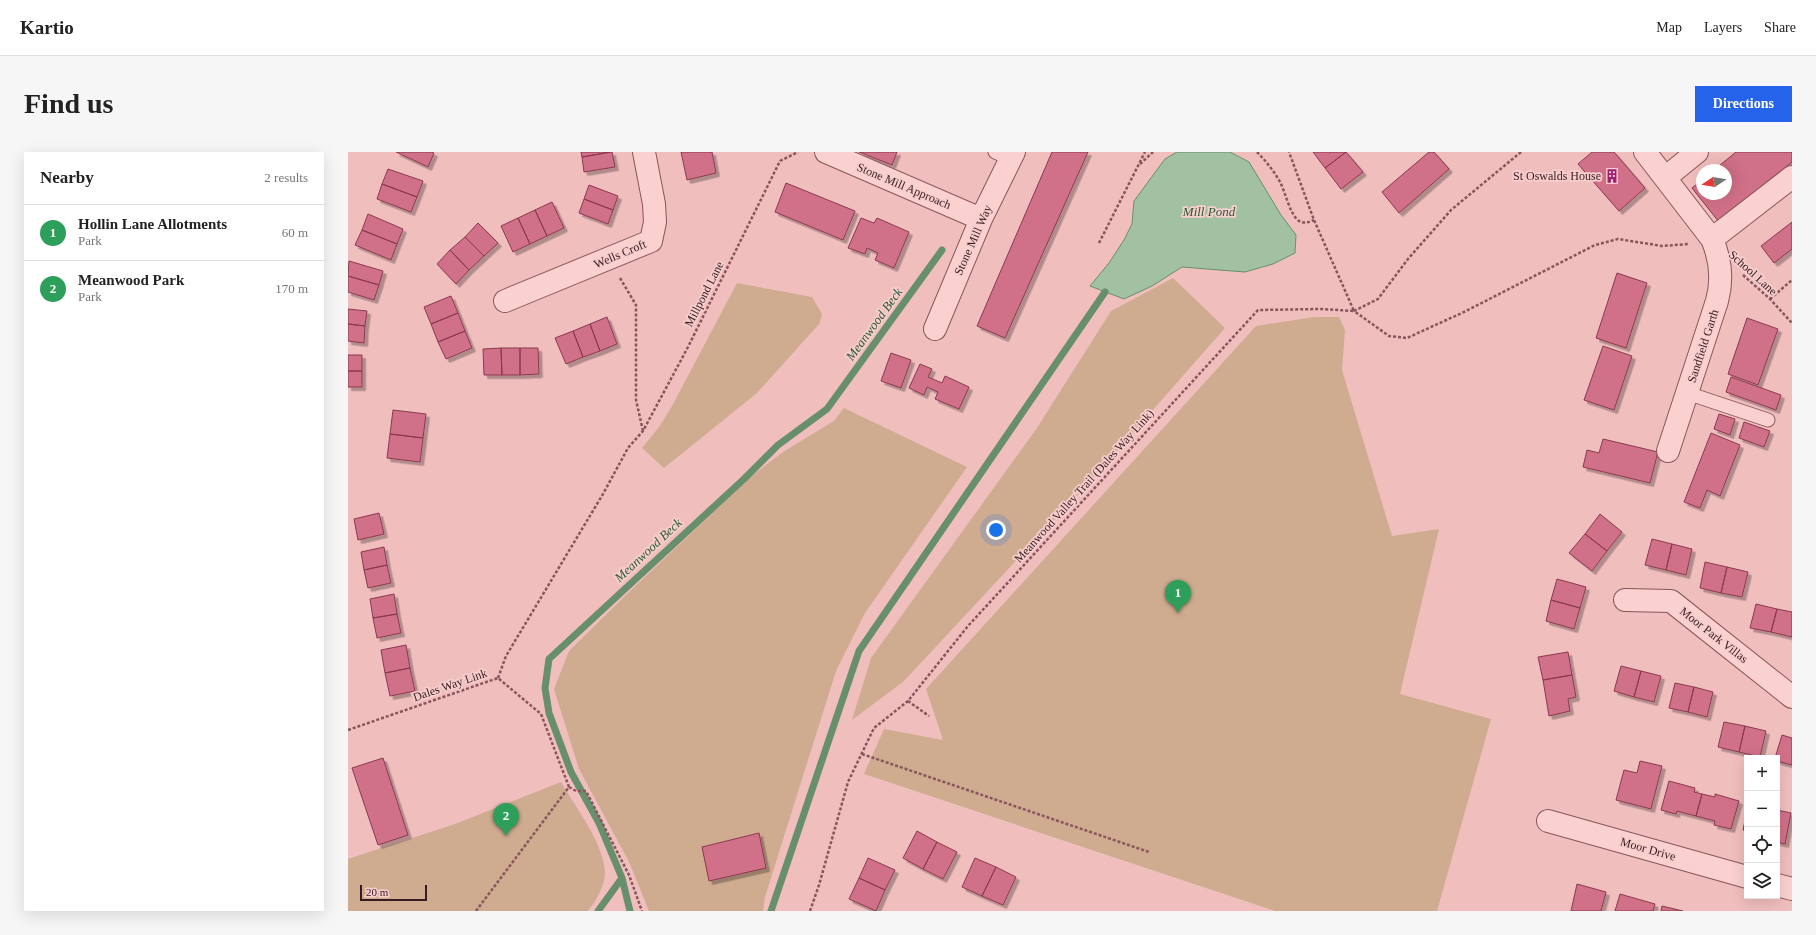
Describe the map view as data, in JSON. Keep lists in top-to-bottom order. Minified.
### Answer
{"streets":{"street":["Stone Mill Approach","Stone Mill Way","Wells Croft","Sandfield Garth","Moor Park Villas","Moor Drive"],"path":["School Lane","Millpond Lane","Meanwood Valley Trail (Dales Way Link)","Dales Way Link"]},"crossings":[["Stone Mill Approach","Stone Mill Way"],["School Lane","Sandfield Garth"],["Millpond Lane","Dales Way Link"]],"water":["Mill Pond","Meanwood Beck"],"places":{"building":["St Oswalds House"]},"scale_bar":"20 m","north":"left","page":{"header":"Kartio","nav":["Map","Layers","Share"],"buttons":"Directions","title":"Find us","heading":["Nearby","2 results"],"list":[{"mark":"1","name":"Hollin Lane Allotments","note":"Park","value":"60 m"},{"mark":"2","name":"Meanwood Park","note":"Park","value":"170 m"}],"pins":["1","2"],"map_buttons":["+","−"],"scale":"20 m"}}
